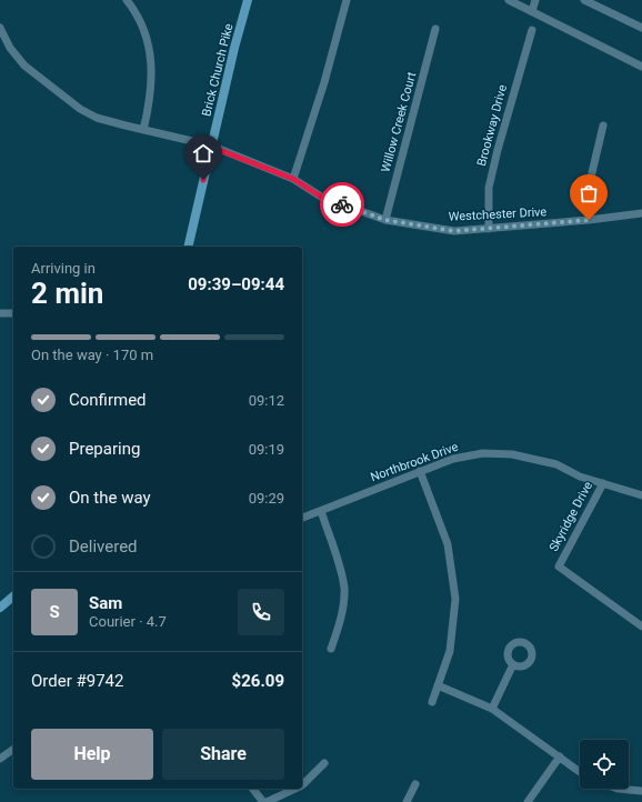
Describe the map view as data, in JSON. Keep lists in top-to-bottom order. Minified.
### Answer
{"streets":{"main road":["Brick Church Pike"],"street":["Willow Creek Court","Brookway Drive","Westchester Drive","Northbrook Drive","Skyridge Drive"]},"crossings":[["Brick Church Pike","Westchester Drive"],["Willow Creek Court","Westchester Drive"],["Brookway Drive","Westchester Drive"],["Northbrook Drive","Skyridge Drive"]],"page":{"heading":["2 min","Arriving in","09:39–09:44"],"panel":["Sam","Courier · 4.7","Order #9742","$26.09"],"bar":"On the way · 170 m","list":[["Confirmed","09:12"],["Preparing","09:19"],["On the way","09:29"],"Delivered"],"round":"S","buttons":["Help","Share"]}}
